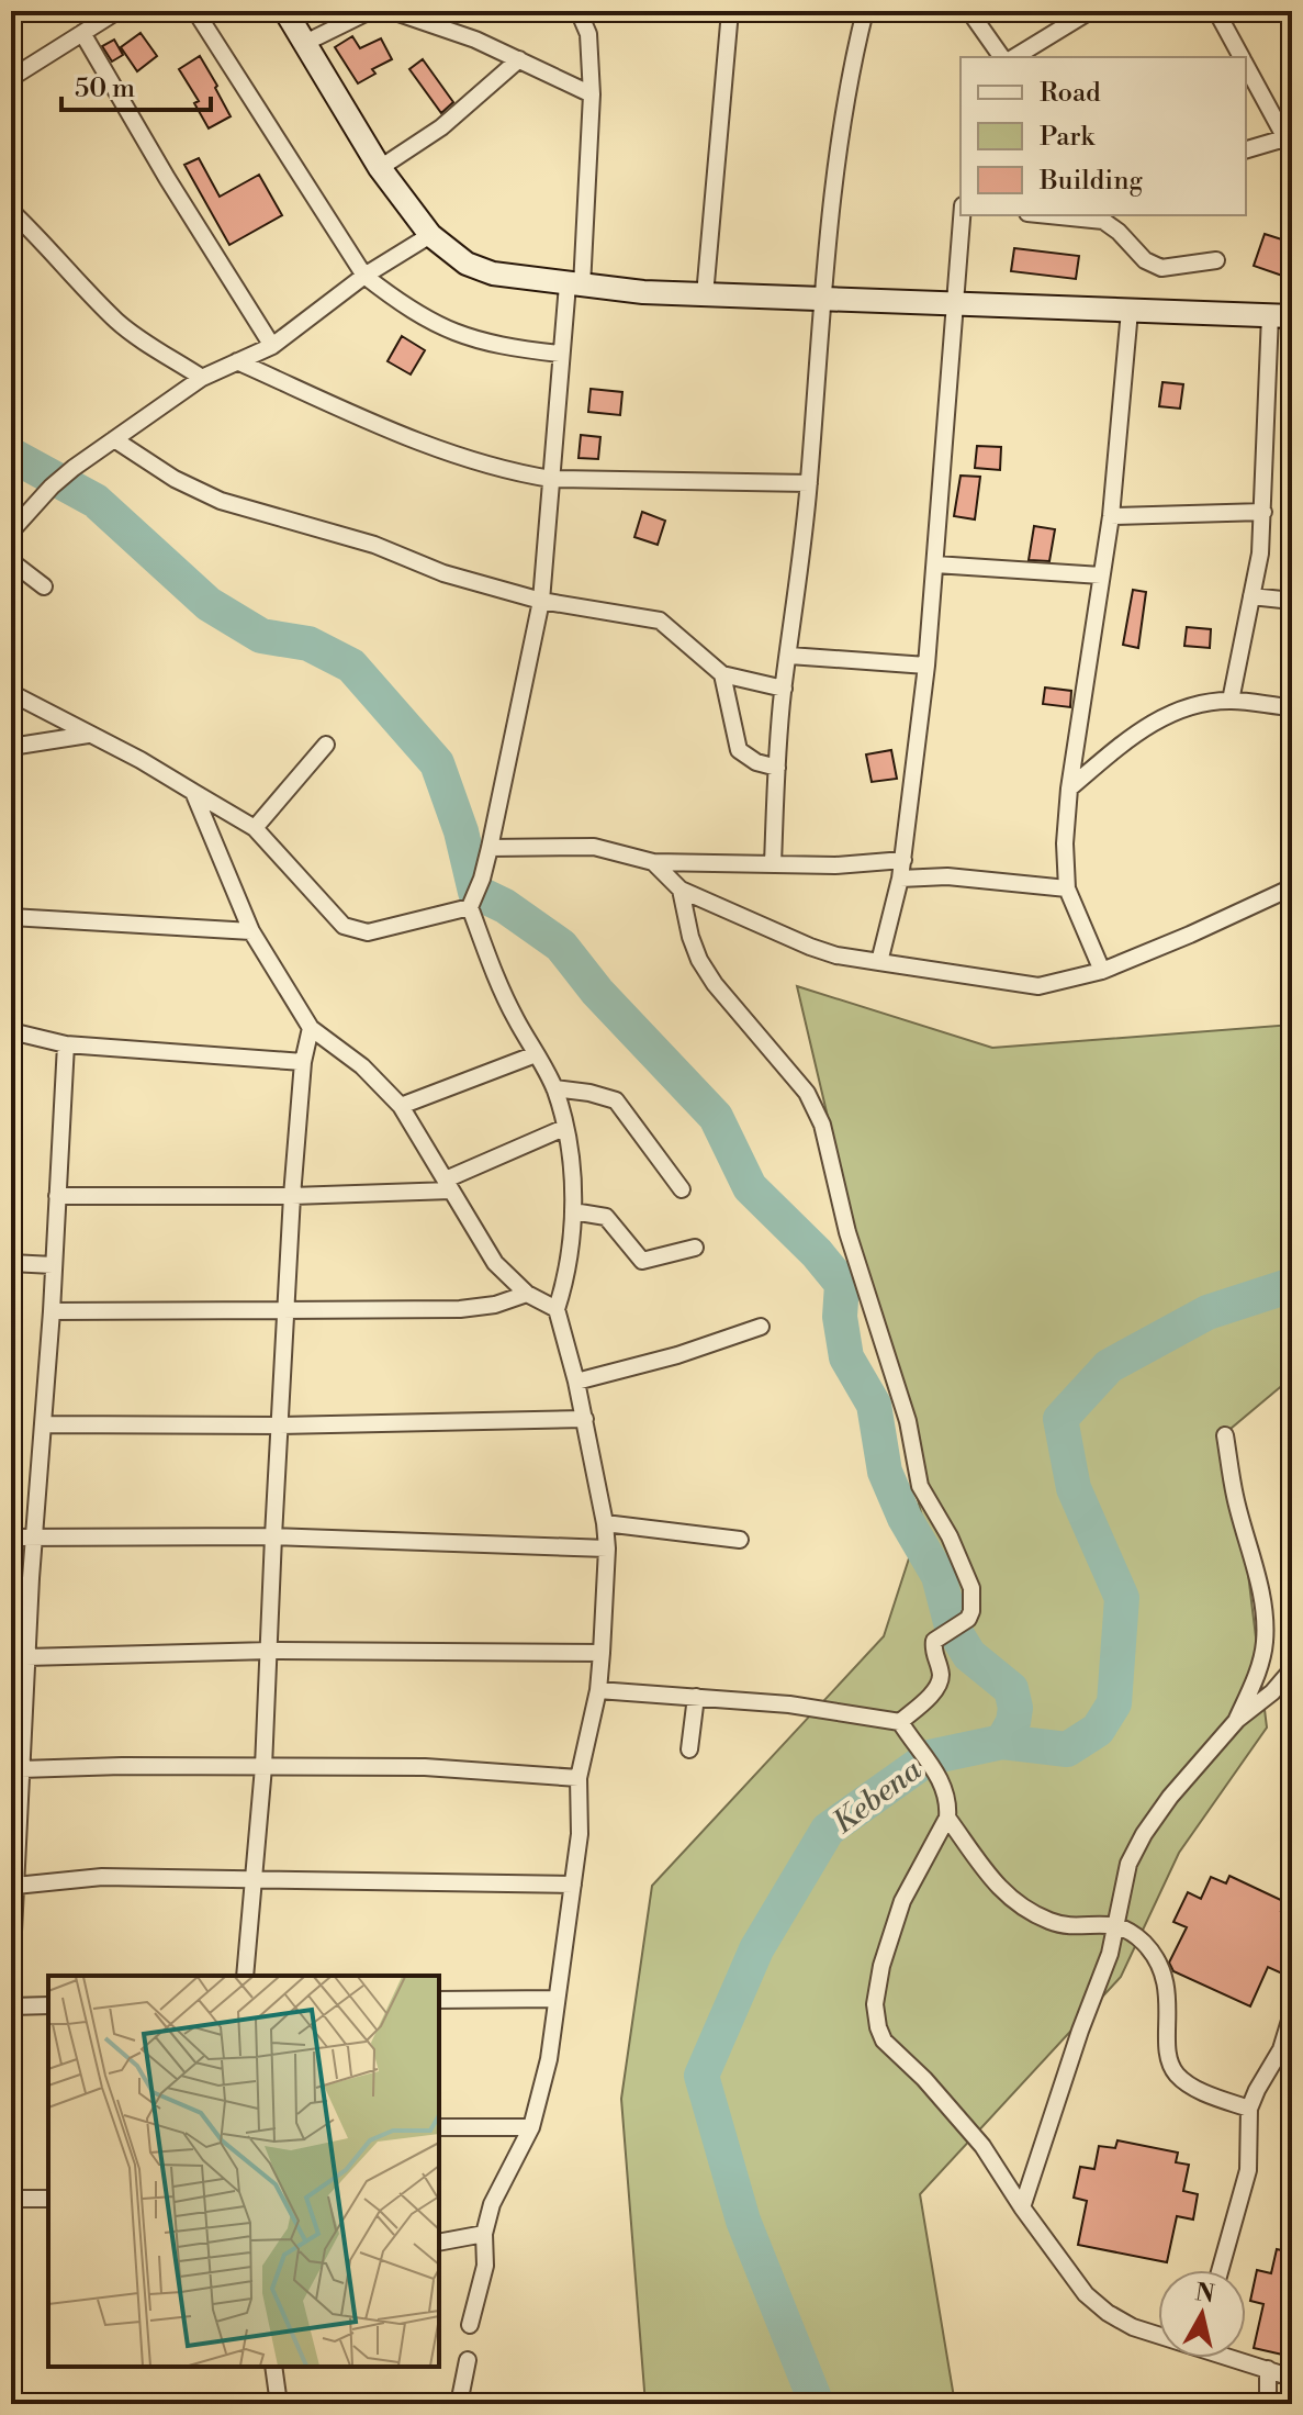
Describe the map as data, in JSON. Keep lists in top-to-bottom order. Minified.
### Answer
{"water":["Kebena"],"legend":["Road","Park","Building"],"scale_bar":"50 m","north":"top"}
